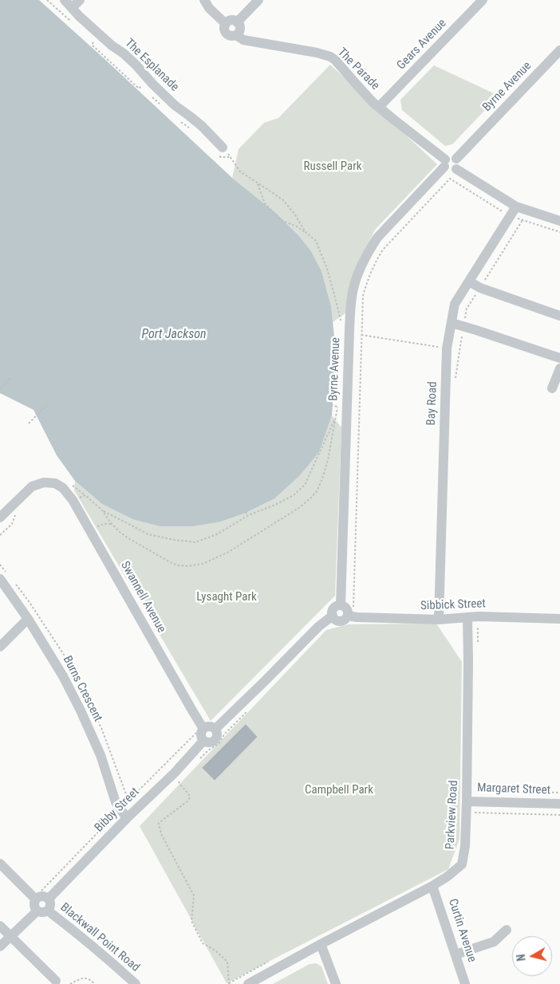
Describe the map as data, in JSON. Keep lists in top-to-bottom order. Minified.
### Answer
{"streets":{"street":["Gears Avenue","The Esplanade","The Parade","Byrne Avenue","Bay Road","Swannell Avenue","Sibbick Street","Burns Crescent","Margaret Street","Bibby Street","Parkview Road","Curtin Avenue","Blackwall Point Road"]},"crossings":[["Gears Avenue","The Parade"],["The Parade","Byrne Avenue"],["Byrne Avenue","Sibbick Street"],["Bay Road","Sibbick Street"],["Swannell Avenue","Bibby Street"],["Sibbick Street","Parkview Road"],["Burns Crescent","Bibby Street"],["Margaret Street","Parkview Road"],["Bibby Street","Blackwall Point Road"],["Parkview Road","Curtin Avenue"]],"water":["Port Jackson"],"parks":["Russell Park","Lysaght Park","Campbell Park"],"north":"left"}
